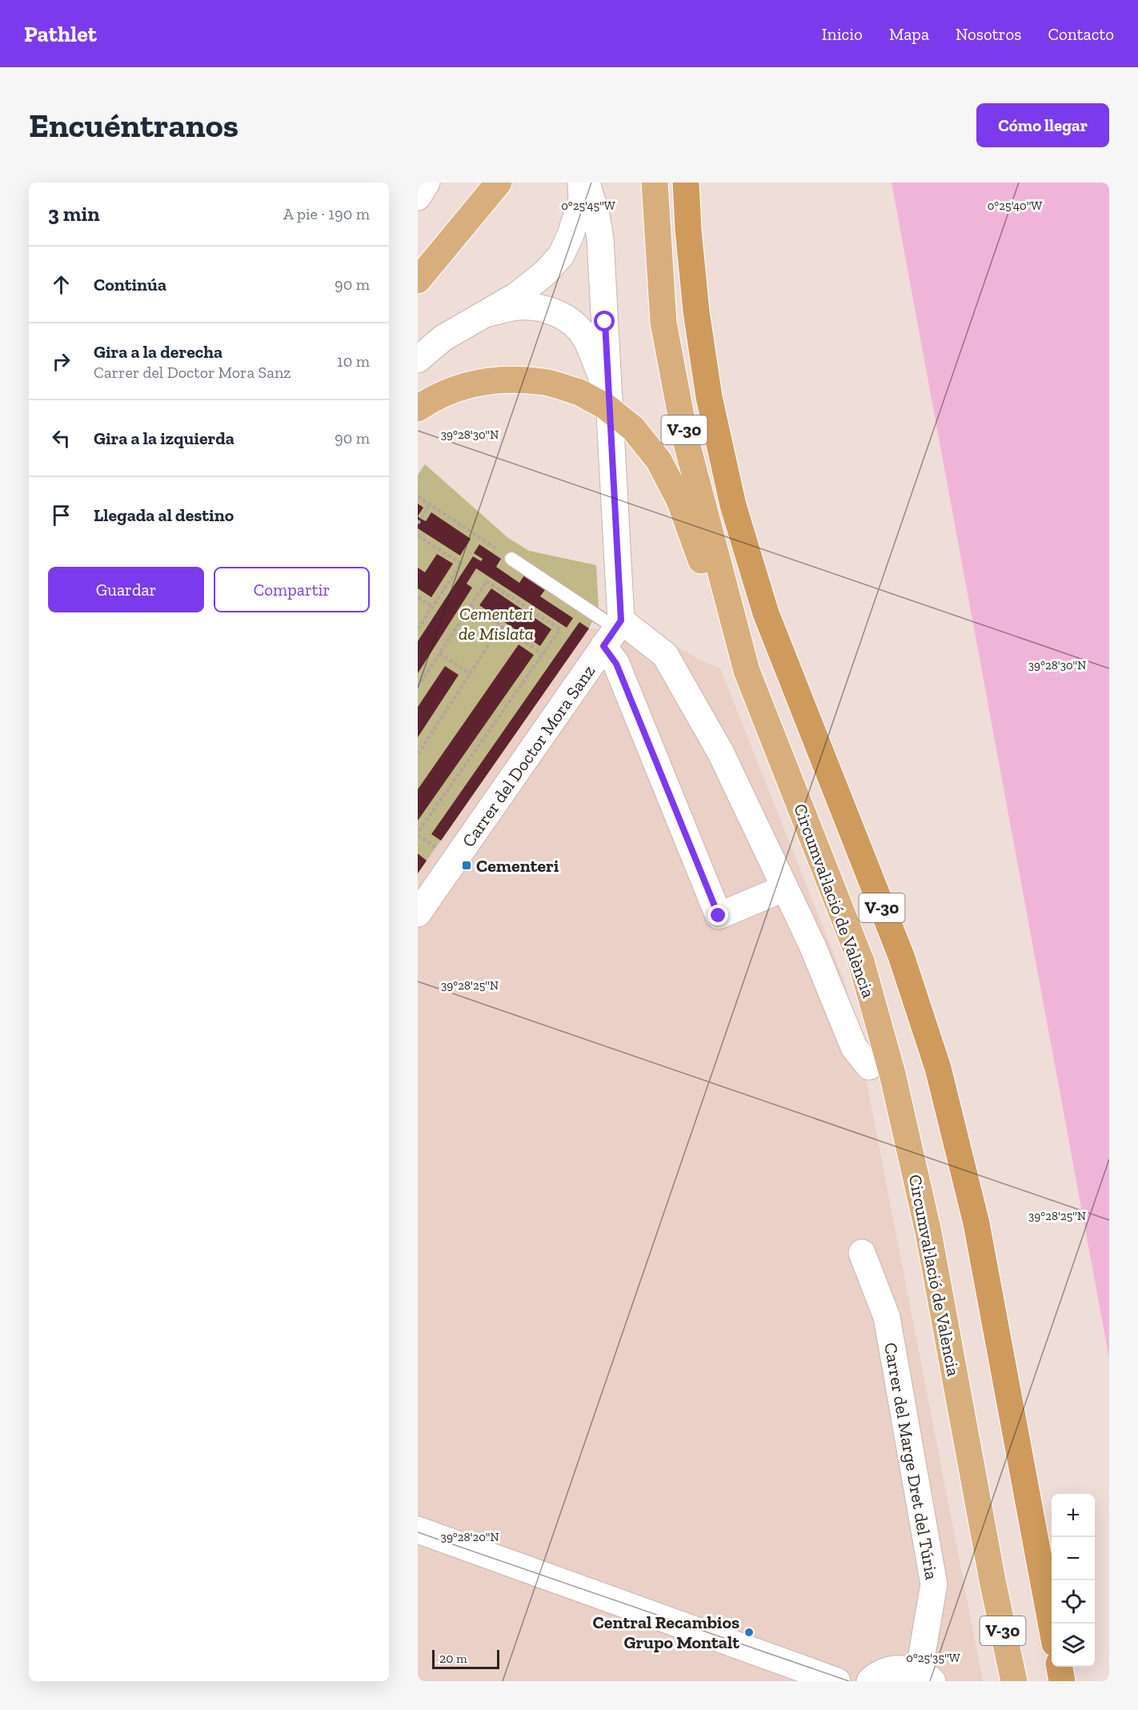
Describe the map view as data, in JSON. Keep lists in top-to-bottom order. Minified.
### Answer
{"streets":{"highway":["V-30","Circumval·lació de València"],"street":["Carrer del Doctor Mora Sanz","Carrer del Marge Dret del Túria"]},"parks":["Cementeri de Mislata"],"places":{"transit":["Cementeri"],"other":["Central Recambios Grupo Montalt"]},"scale_bar":"20 m","page":{"header":"Pathlet","nav":["Inicio","Mapa","Nosotros","Contacto"],"buttons":["Cómo llegar",["Guardar","Compartir"]],"title":"Encuéntranos","heading":["3 min","A pie · 190 m"],"list":[["Continúa","90 m"],["Gira a la derecha","Carrer del Doctor Mora Sanz","10 m"],["Gira a la izquierda","90 m"],"Llegada al destino"],"map_buttons":["+","−"],"scale":"20 m"},"coordinates":["0°25'45\"W","0°25'40\"W","39°28'30\"N","39°28'25\"N","39°28'20\"N","0°25'35\"W"]}
